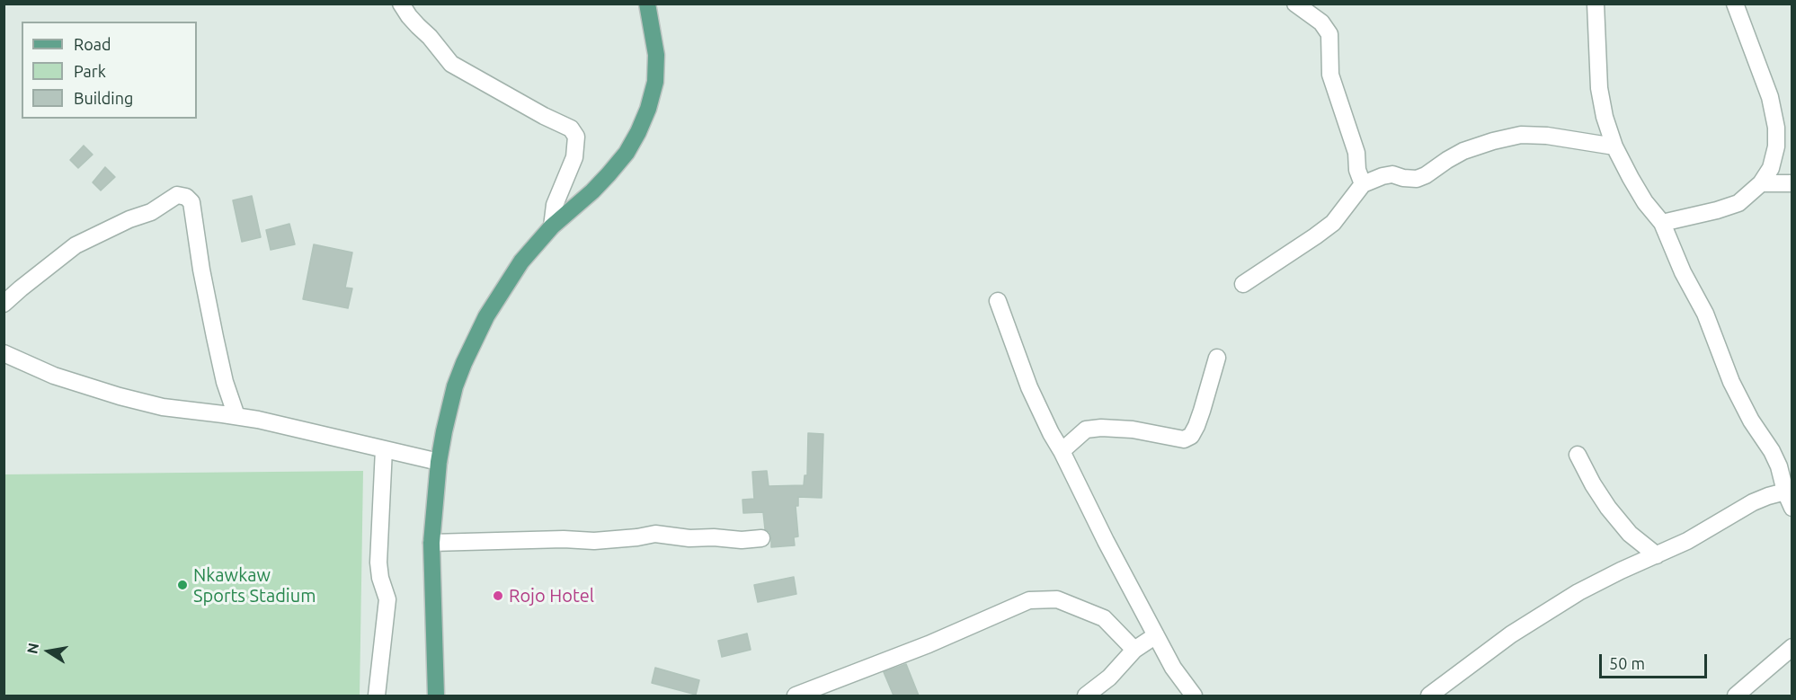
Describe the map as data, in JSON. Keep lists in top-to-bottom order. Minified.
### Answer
{"places":["Nkawkaw Sports Stadium","Rojo Hotel"],"legend":["Road","Park","Building"],"scale_bar":"50 m","north":"left"}
